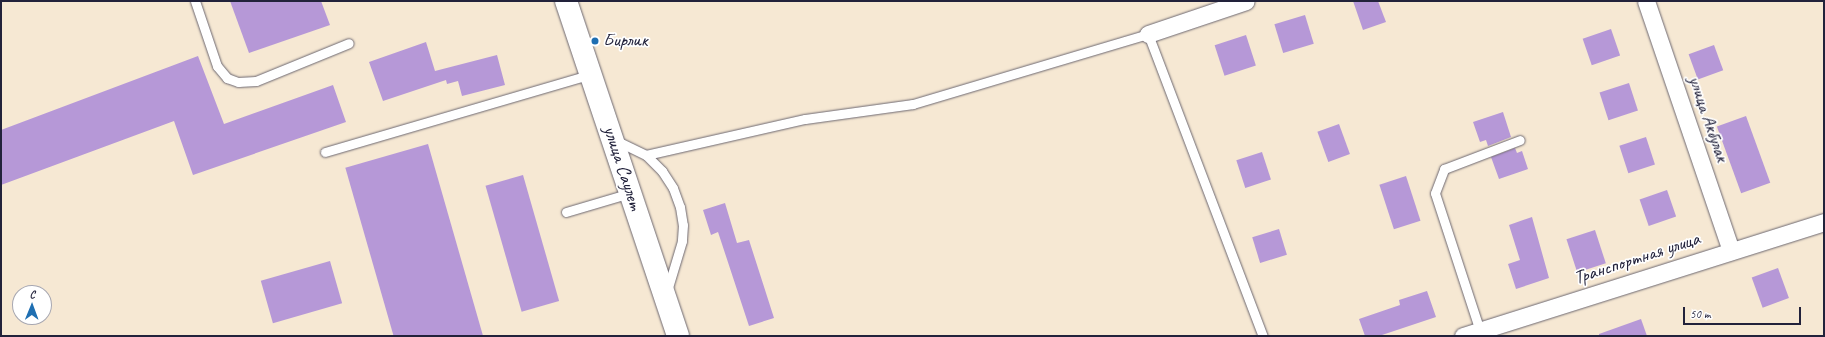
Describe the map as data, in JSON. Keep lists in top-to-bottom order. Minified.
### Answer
{"streets":{"street":["улица Акбулак","улица Саулет","Транспортная улица"]},"crossings":[["улица Акбулак","Транспортная улица"]],"places":["Бирлик"],"scale_bar":"50 m","north":"top"}
